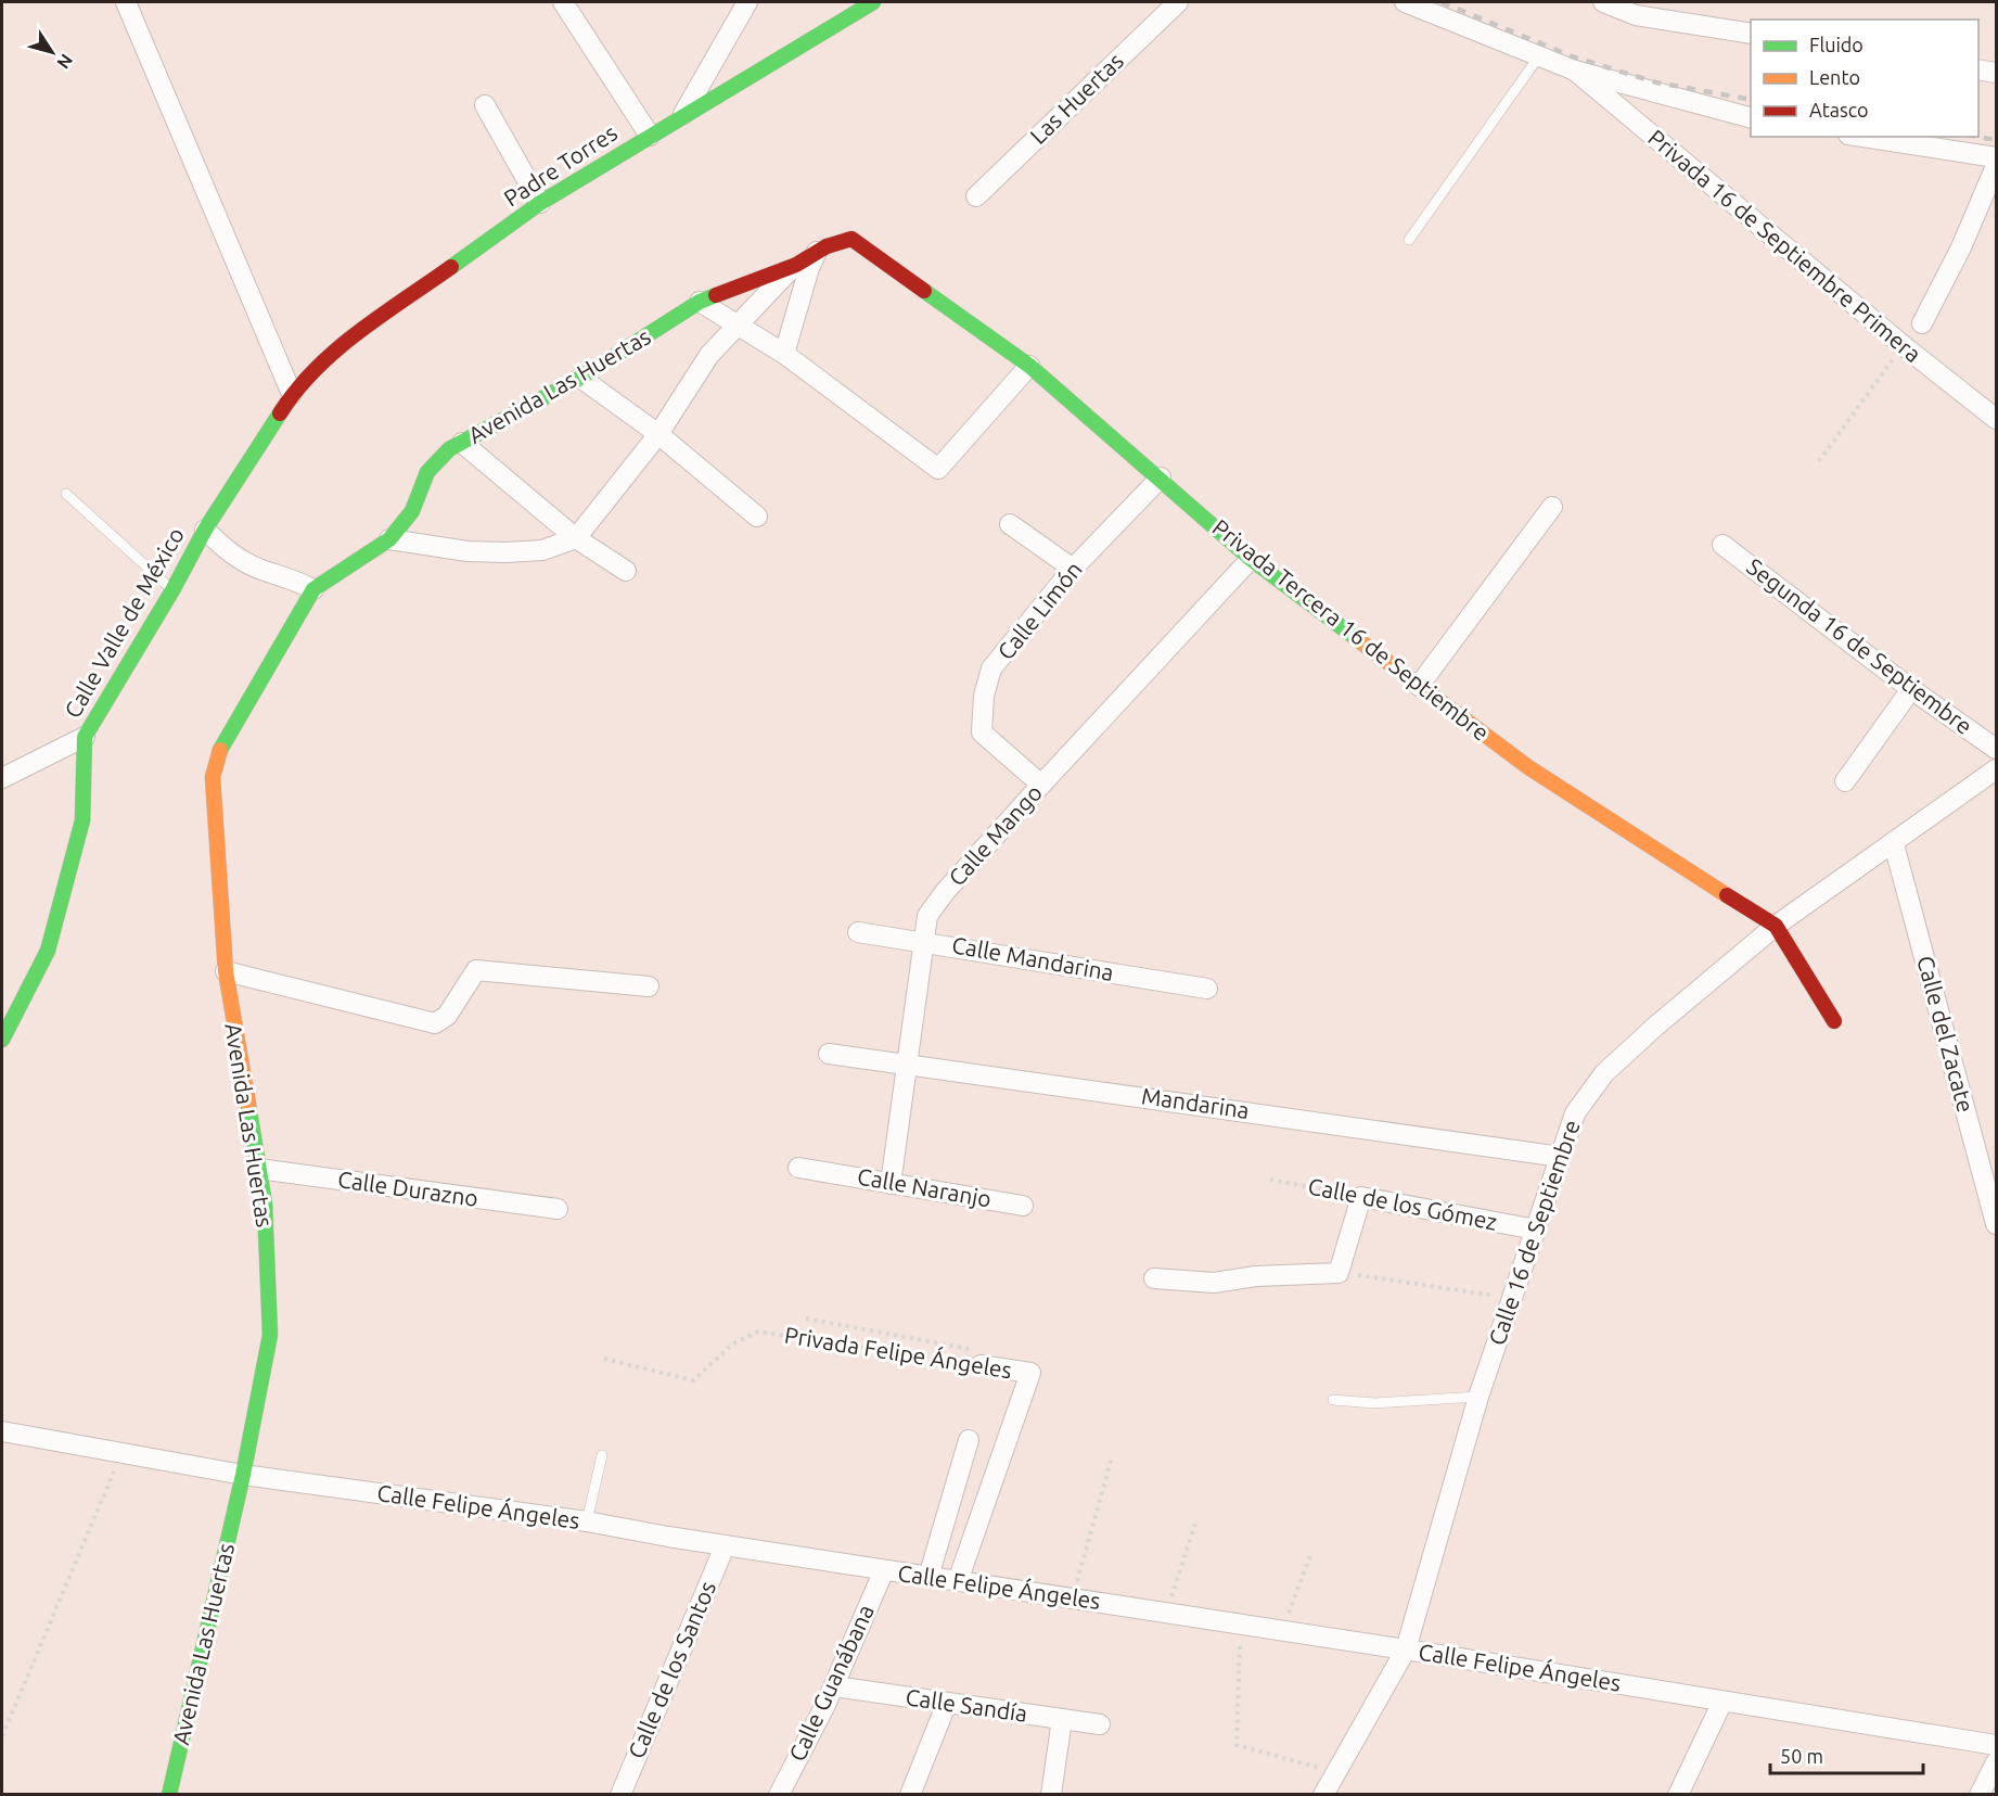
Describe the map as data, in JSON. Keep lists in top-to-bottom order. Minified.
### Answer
{"streets":{"street":["Las Huertas","Padre Torres","Privada 16 de Septiembre Primera","Avenida Las Huertas","Calle Limón","Calle Valle de México","Privada Tercera 16 de Septiembre","Segunda 16 de Septiembre","Calle Mango","Calle Mandarina","Calle del Zacate","Mandarina","Calle Naranjo","Calle Durazno","Calle de los Gómez","Calle 16 de Septiembre","Privada Felipe Ángeles","Calle Felipe Ángeles","Calle de los Santos","Calle Guanábana","Calle Sandía"]},"crossings":[["Padre Torres","Calle Valle de México"],["Avenida Las Huertas","Privada Tercera 16 de Septiembre"],["Avenida Las Huertas","Calle Durazno"],["Avenida Las Huertas","Calle Felipe Ángeles"],["Calle Limón","Privada Tercera 16 de Septiembre"],["Calle Limón","Calle Mango"],["Privada Tercera 16 de Septiembre","Calle Mango"],["Privada Tercera 16 de Septiembre","Calle 16 de Septiembre"],["Calle Mango","Calle Mandarina"],["Calle Mango","Mandarina"],["Calle Mango","Calle Naranjo"],["Calle del Zacate","Calle 16 de Septiembre"],["Mandarina","Calle 16 de Septiembre"],["Calle de los Gómez","Calle 16 de Septiembre"],["Calle 16 de Septiembre","Calle Felipe Ángeles"],["Privada Felipe Ángeles","Calle Felipe Ángeles"],["Calle Felipe Ángeles","Calle de los Santos"],["Calle Felipe Ángeles","Calle Guanábana"],["Calle Guanábana","Calle Sandía"]],"legend":["Fluido","Lento","Atasco"],"scale_bar":"50 m","north":"bottom right"}
